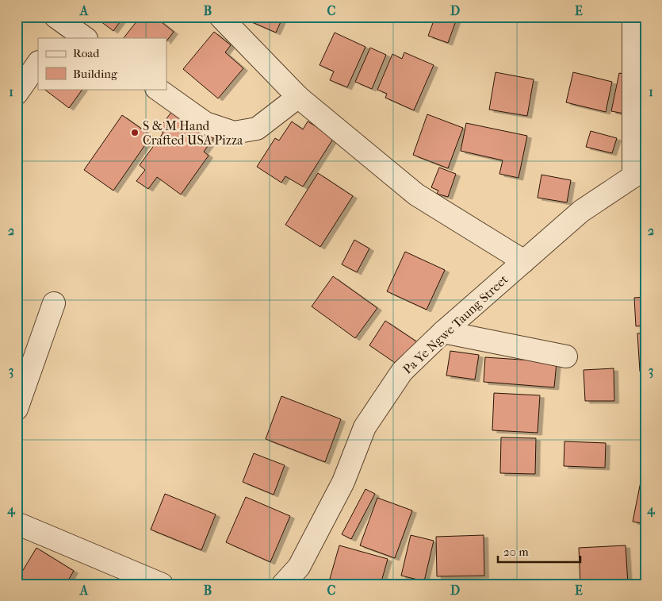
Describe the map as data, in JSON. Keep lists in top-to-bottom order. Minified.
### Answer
{"streets":{"street":["Pa Ye Ngwe Taung Street"]},"places":["S & M Hand Crafted USA Pizza"],"legend":["Road","Building"],"scale_bar":"20 m","grid":{"columns":["A","B","C","D","E"],"rows":["1","2","3","4"]}}
